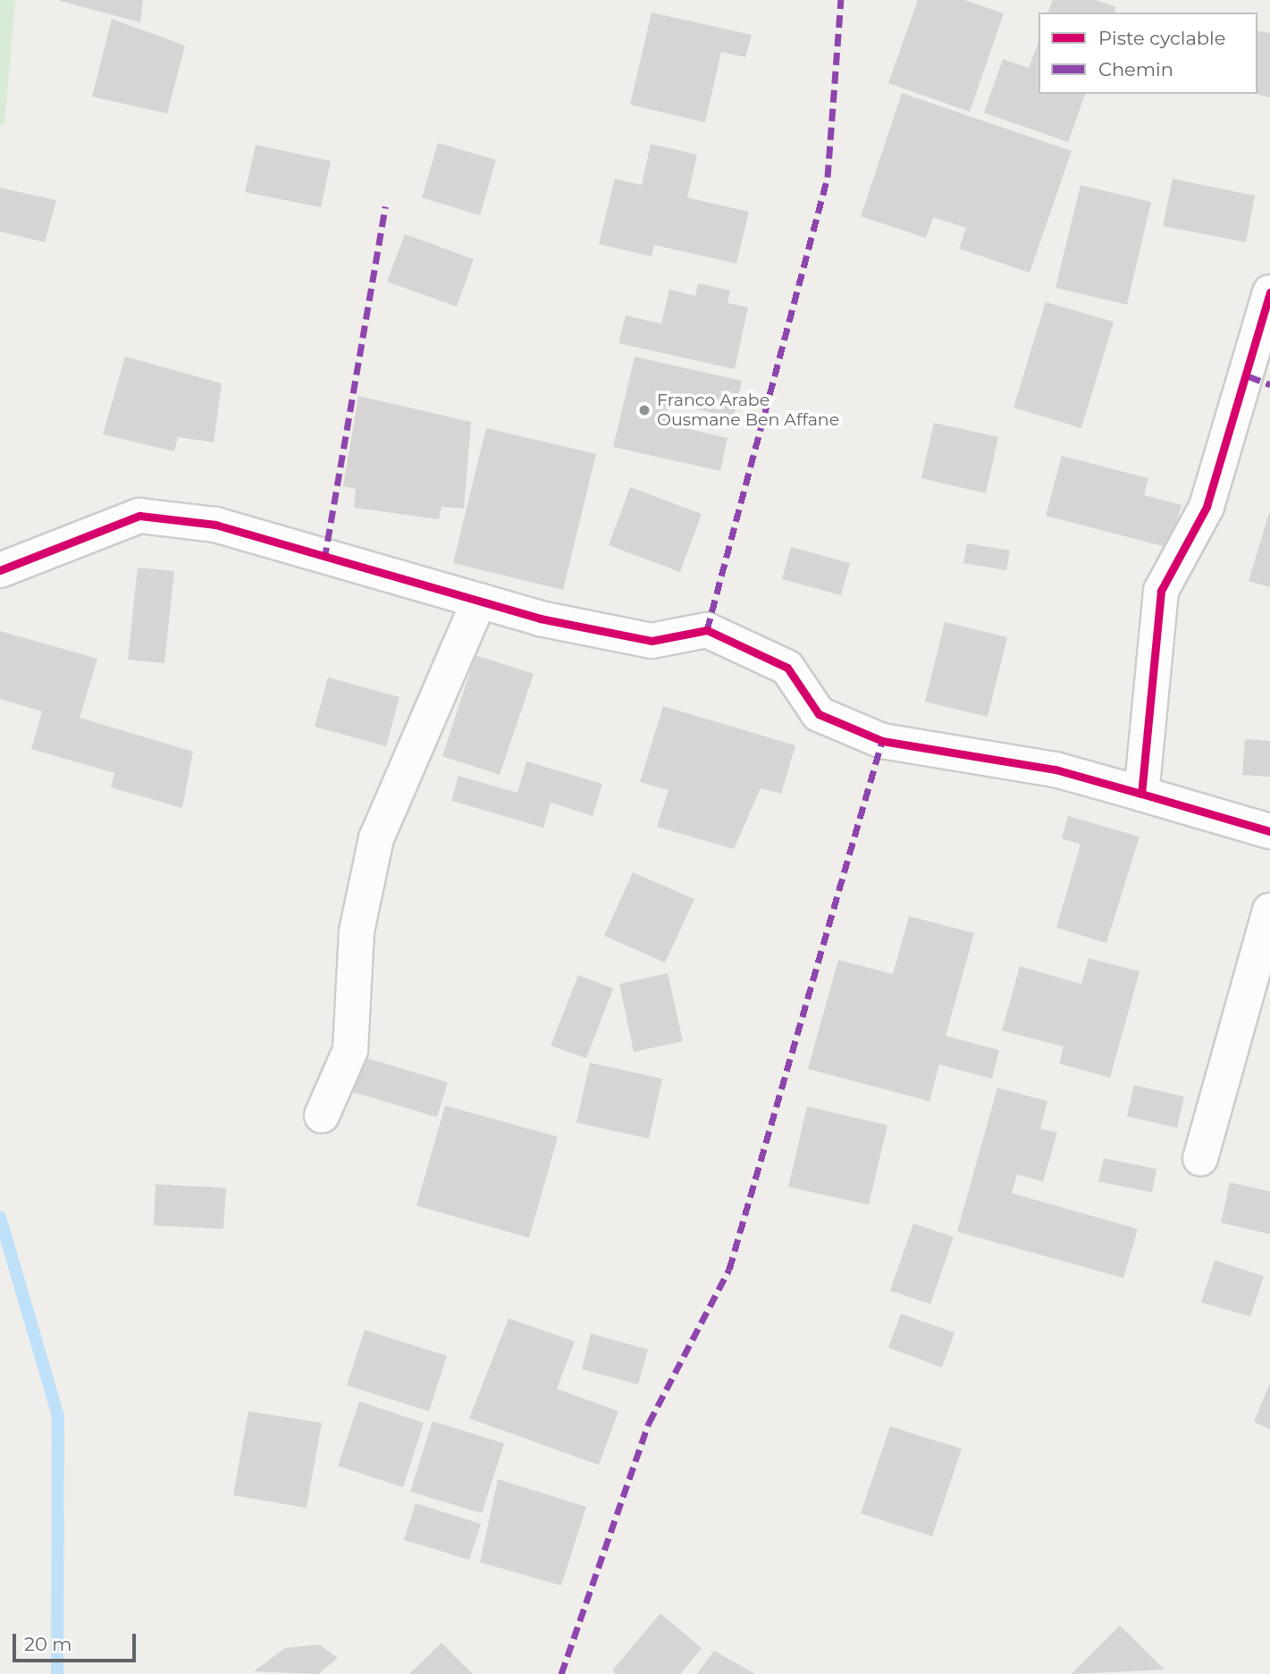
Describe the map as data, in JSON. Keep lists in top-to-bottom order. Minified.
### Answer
{"places":["Franco Arabe Ousmane Ben Affane"],"legend":["Piste cyclable","Chemin"],"scale_bar":"20 m"}
